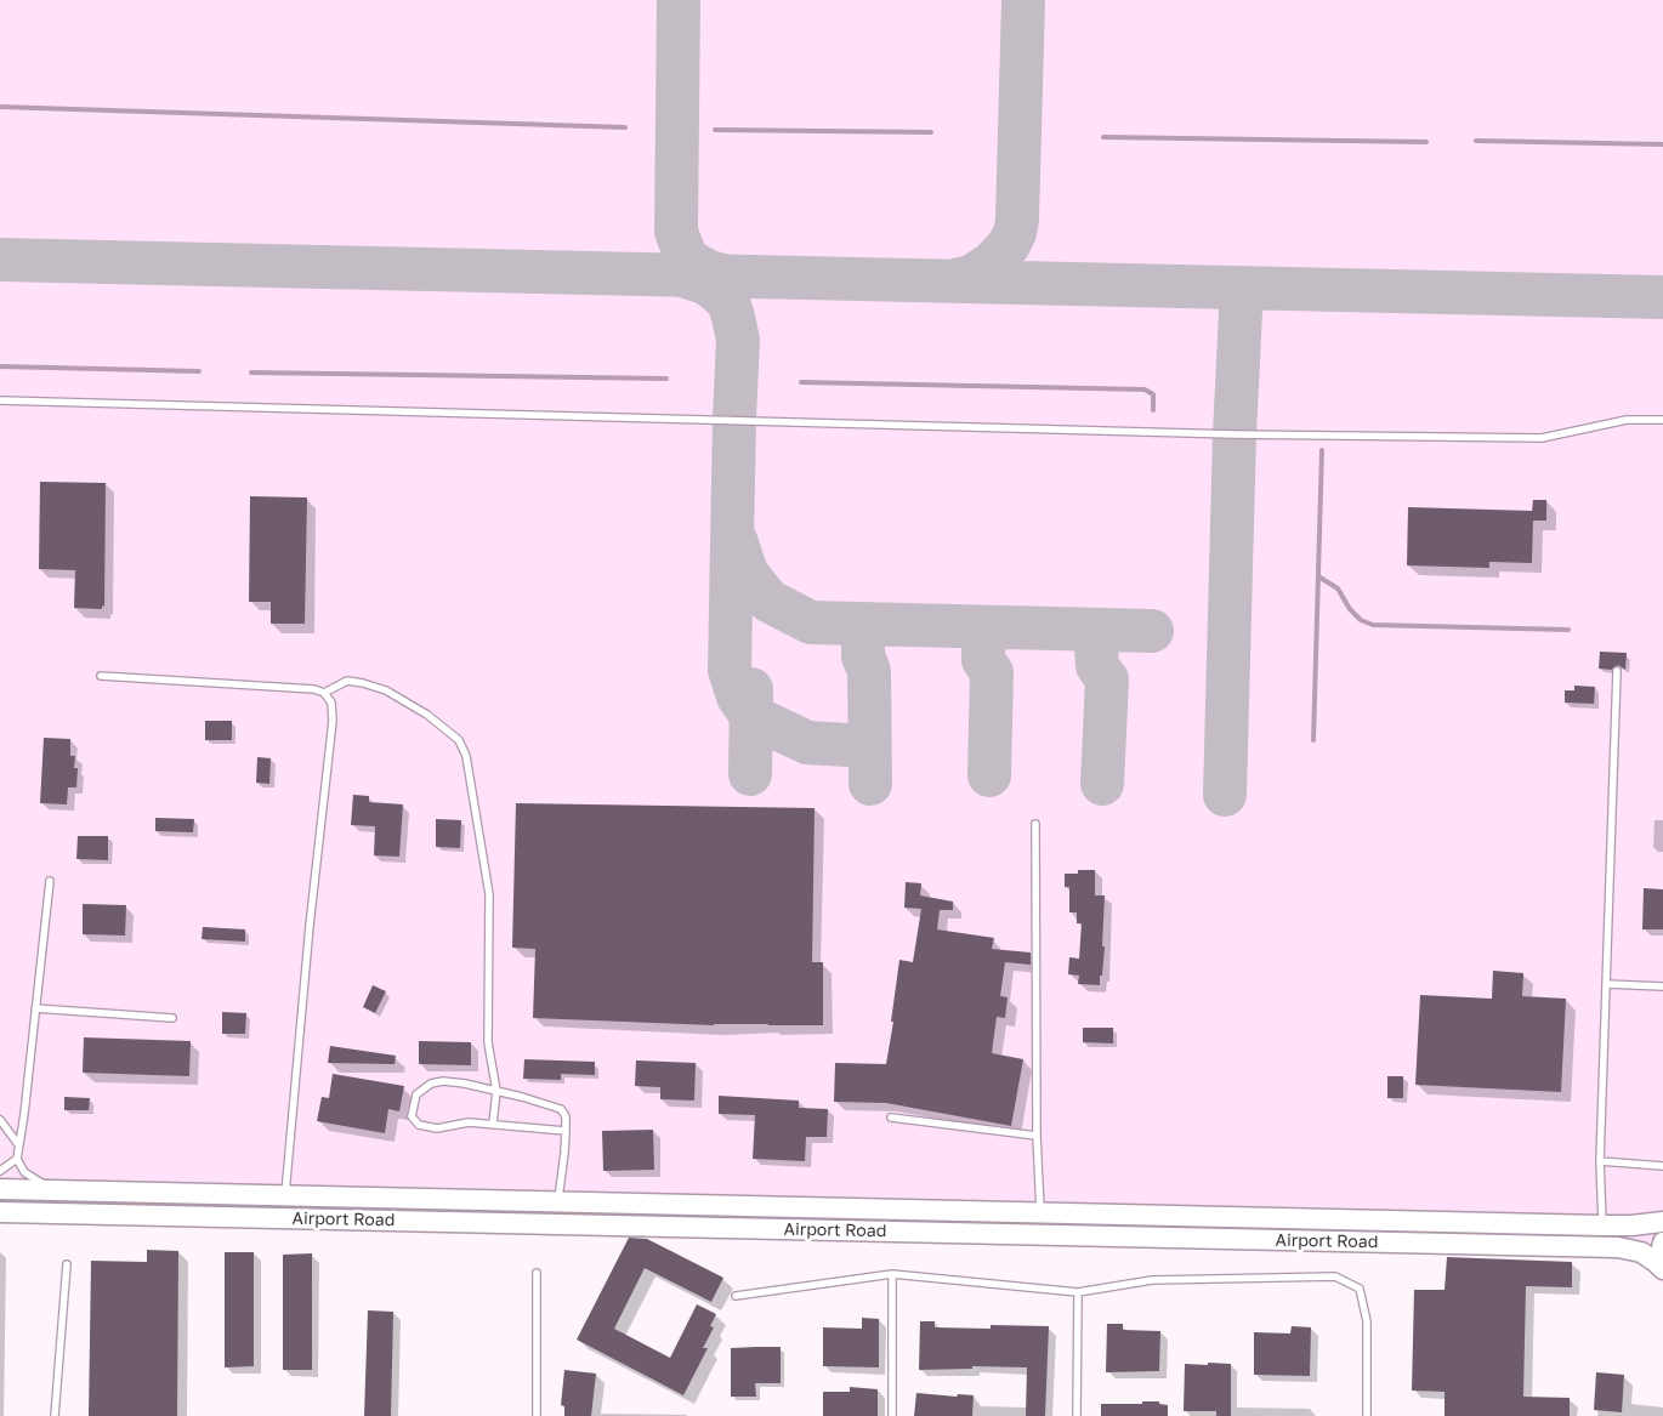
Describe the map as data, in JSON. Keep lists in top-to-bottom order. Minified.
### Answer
{"streets":{"main road":["Airport Road"]}}
